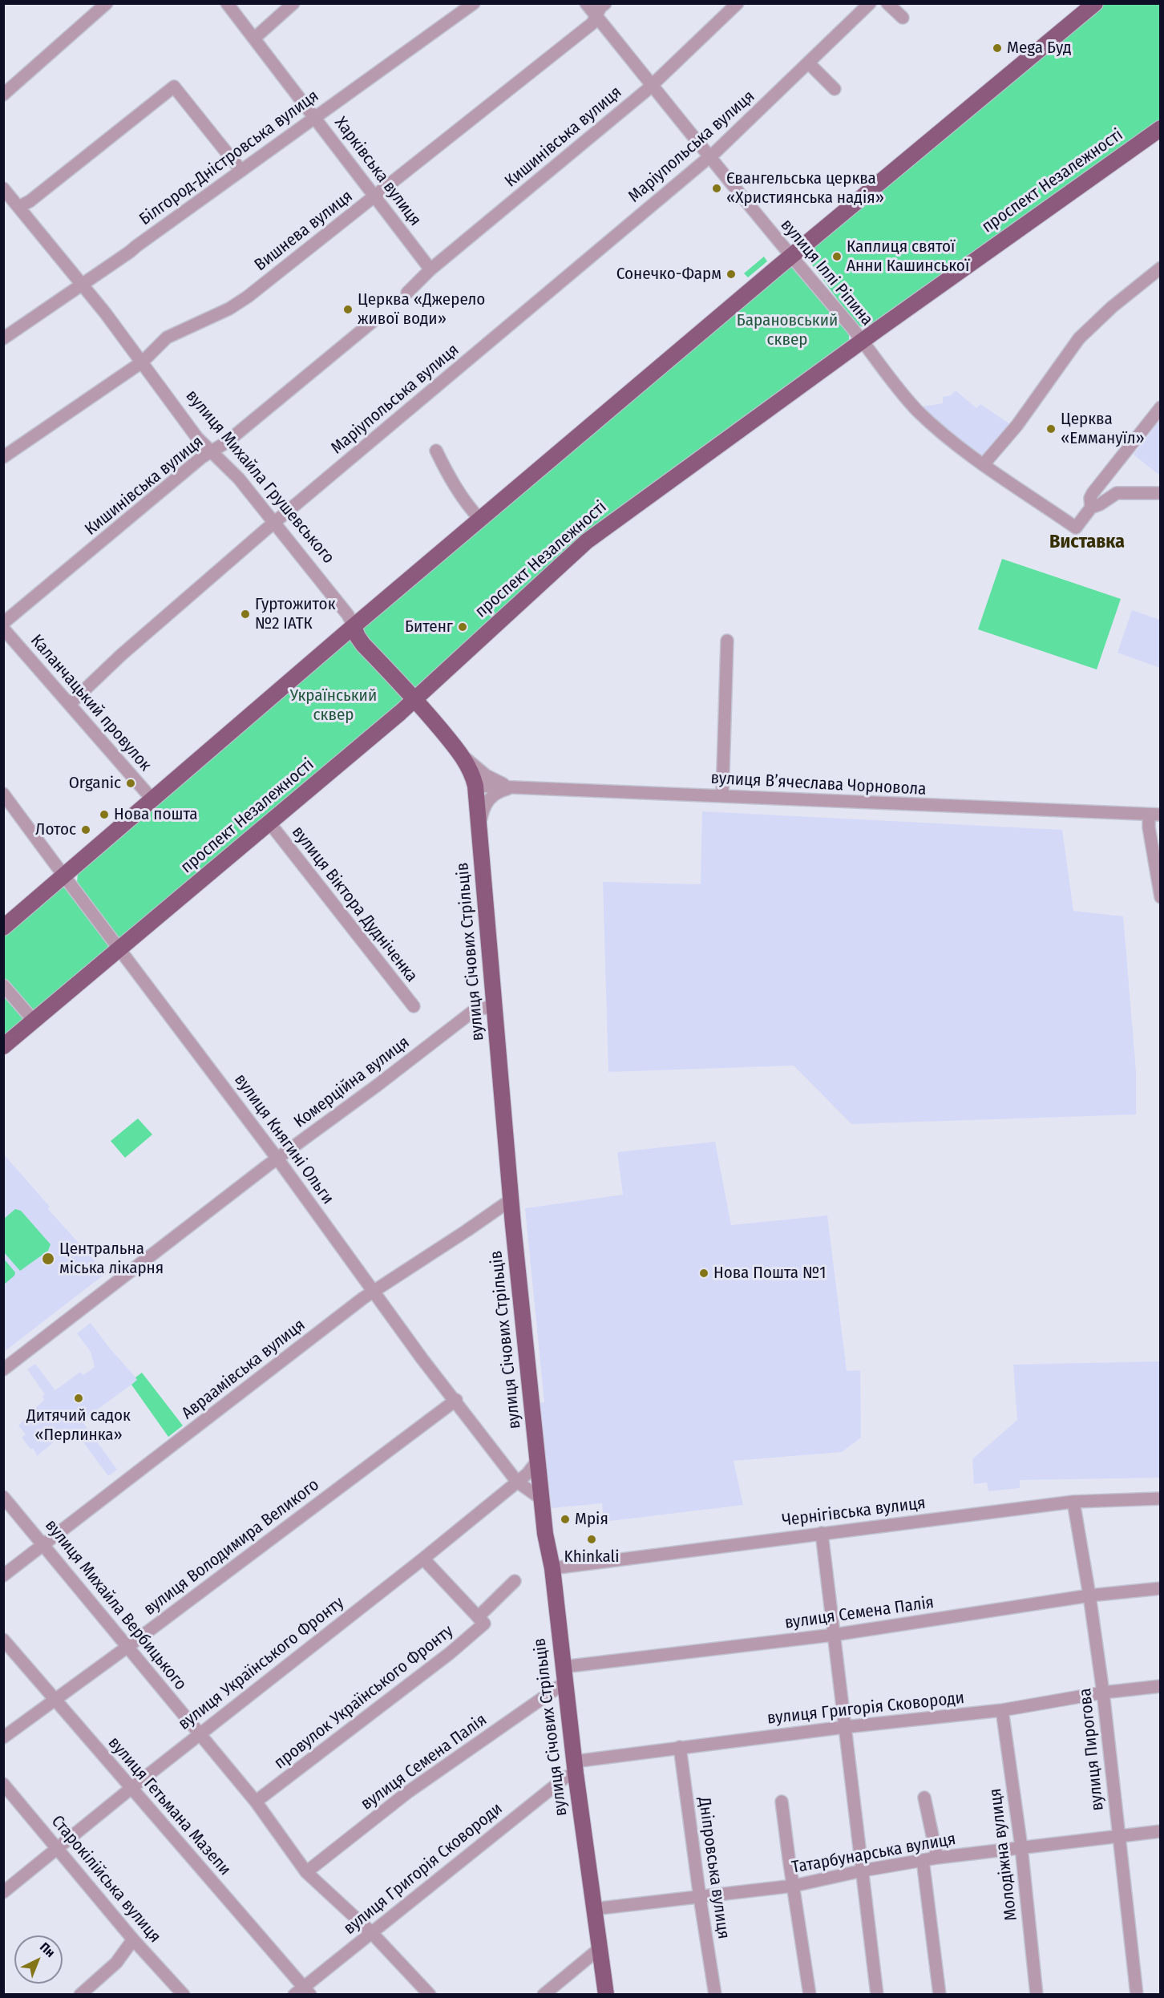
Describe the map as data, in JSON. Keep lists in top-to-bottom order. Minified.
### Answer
{"streets":{"main road":["проспект Незалежності","вулиця Михайла Грушевського","вулиця Січових Стрільців"],"street":["Кишинівська вулиця","Маріупольська вулиця","Білгород-Дністровська вулиця","Харківська вулиця","Вишнева вулиця","вулиця Іллі Ріпина","Каланчацький провулок","вулиця Вʼячеслава Чорновола","вулиця Віктора Дудніченка","Комерційна вулиця","вулиця Княгині Ольги","Авраамівська вулиця","Чернігівська вулиця","вулиця Володимира Великого","вулиця Михайла Вербицького","вулиця Семена Палія","вулиця Українського Фронту","провулок Українського Фронту","вулиця Григорія Сковороди","вулиця Пирогова","вулиця Гетьмана Мазепи","Татарбунарська вулиця","Молодіжна вулиця","Дніпровська вулиця","Старокілійська вулиця"]},"crossings":[["Кишинівська вулиця","Харківська вулиця"],["Кишинівська вулиця","вулиця Іллі Ріпина"],["Кишинівська вулиця","вулиця Михайла Грушевського"],["Маріупольська вулиця","вулиця Іллі Ріпина"],["Маріупольська вулиця","вулиця Михайла Грушевського"],["Маріупольська вулиця","Каланчацький провулок"],["Білгород-Дністровська вулиця","Харківська вулиця"],["Білгород-Дністровська вулиця","вулиця Михайла Грушевського"],["Харківська вулиця","Вишнева вулиця"],["проспект Незалежності","вулиця Іллі Ріпина"],["проспект Незалежності","вулиця Михайла Грушевського"],["проспект Незалежності","вулиця Віктора Дудніченка"],["проспект Незалежності","вулиця Січових Стрільців"],["проспект Незалежності","вулиця Княгині Ольги"],["Вишнева вулиця","вулиця Іллі Ріпина"],["Вишнева вулиця","вулиця Михайла Грушевського"],["вулиця Михайла Грушевського","вулиця Січових Стрільців"],["вулиця Вʼячеслава Чорновола","вулиця Січових Стрільців"],["вулиця Січових Стрільців","Комерційна вулиця"],["вулиця Січових Стрільців","вулиця Княгині Ольги"],["вулиця Січових Стрільців","Авраамівська вулиця"],["вулиця Січових Стрільців","Чернігівська вулиця"],["вулиця Січових Стрільців","вулиця Семена Палія"],["вулиця Січових Стрільців","вулиця Українського Фронту"],["вулиця Січових Стрільців","вулиця Григорія Сковороди"],["вулиця Січових Стрільців","Татарбунарська вулиця"],["Комерційна вулиця","вулиця Княгині Ольги"],["вулиця Княгині Ольги","Авраамівська вулиця"],["вулиця Княгині Ольги","вулиця Володимира Великого"],["вулиця Княгині Ольги","вулиця Українського Фронту"],["Авраамівська вулиця","вулиця Михайла Вербицького"],["Чернігівська вулиця","вулиця Пирогова"],["вулиця Володимира Великого","вулиця Михайла Вербицького"],["вулиця Володимира Великого","вулиця Гетьмана Мазепи"],["вулиця Михайла Вербицького","вулиця Семена Палія"],["вулиця Михайла Вербицького","вулиця Українського Фронту"],["вулиця Михайла Вербицького","провулок Українського Фронту"],["вулиця Михайла Вербицького","вулиця Григорія Сковороди"],["вулиця Семена Палія","вулиця Пирогова"],["вулиця Українського Фронту","вулиця Гетьмана Мазепи"],["вулиця Українського Фронту","Старокілійська вулиця"],["вулиця Григорія Сковороди","вулиця Пирогова"],["вулиця Григорія Сковороди","вулиця Гетьмана Мазепи"],["вулиця Григорія Сковороди","Молодіжна вулиця"],["вулиця Григорія Сковороди","Дніпровська вулиця"],["вулиця Пирогова","Татарбунарська вулиця"],["Татарбунарська вулиця","Молодіжна вулиця"],["Татарбунарська вулиця","Дніпровська вулиця"]],"districts":["Виставка"],"parks":["Барановський сквер","Український сквер"],"places":["Mega Буд","Євангельська церква «Християнська надія»","Каплиця cвятої Анни Кашинської","Сонечко-Фарм","Церква «Джерело живої води»","Церква «Еммануїл»","Гуртожиток №2 ІАТК","Битенг","Organic","Нова пошта","Лотос","Центральна міська лікарня","Нова Пошта №1","Дитячий садок «Перлинка»","Мрія","Khinkali"],"north":"top right"}
